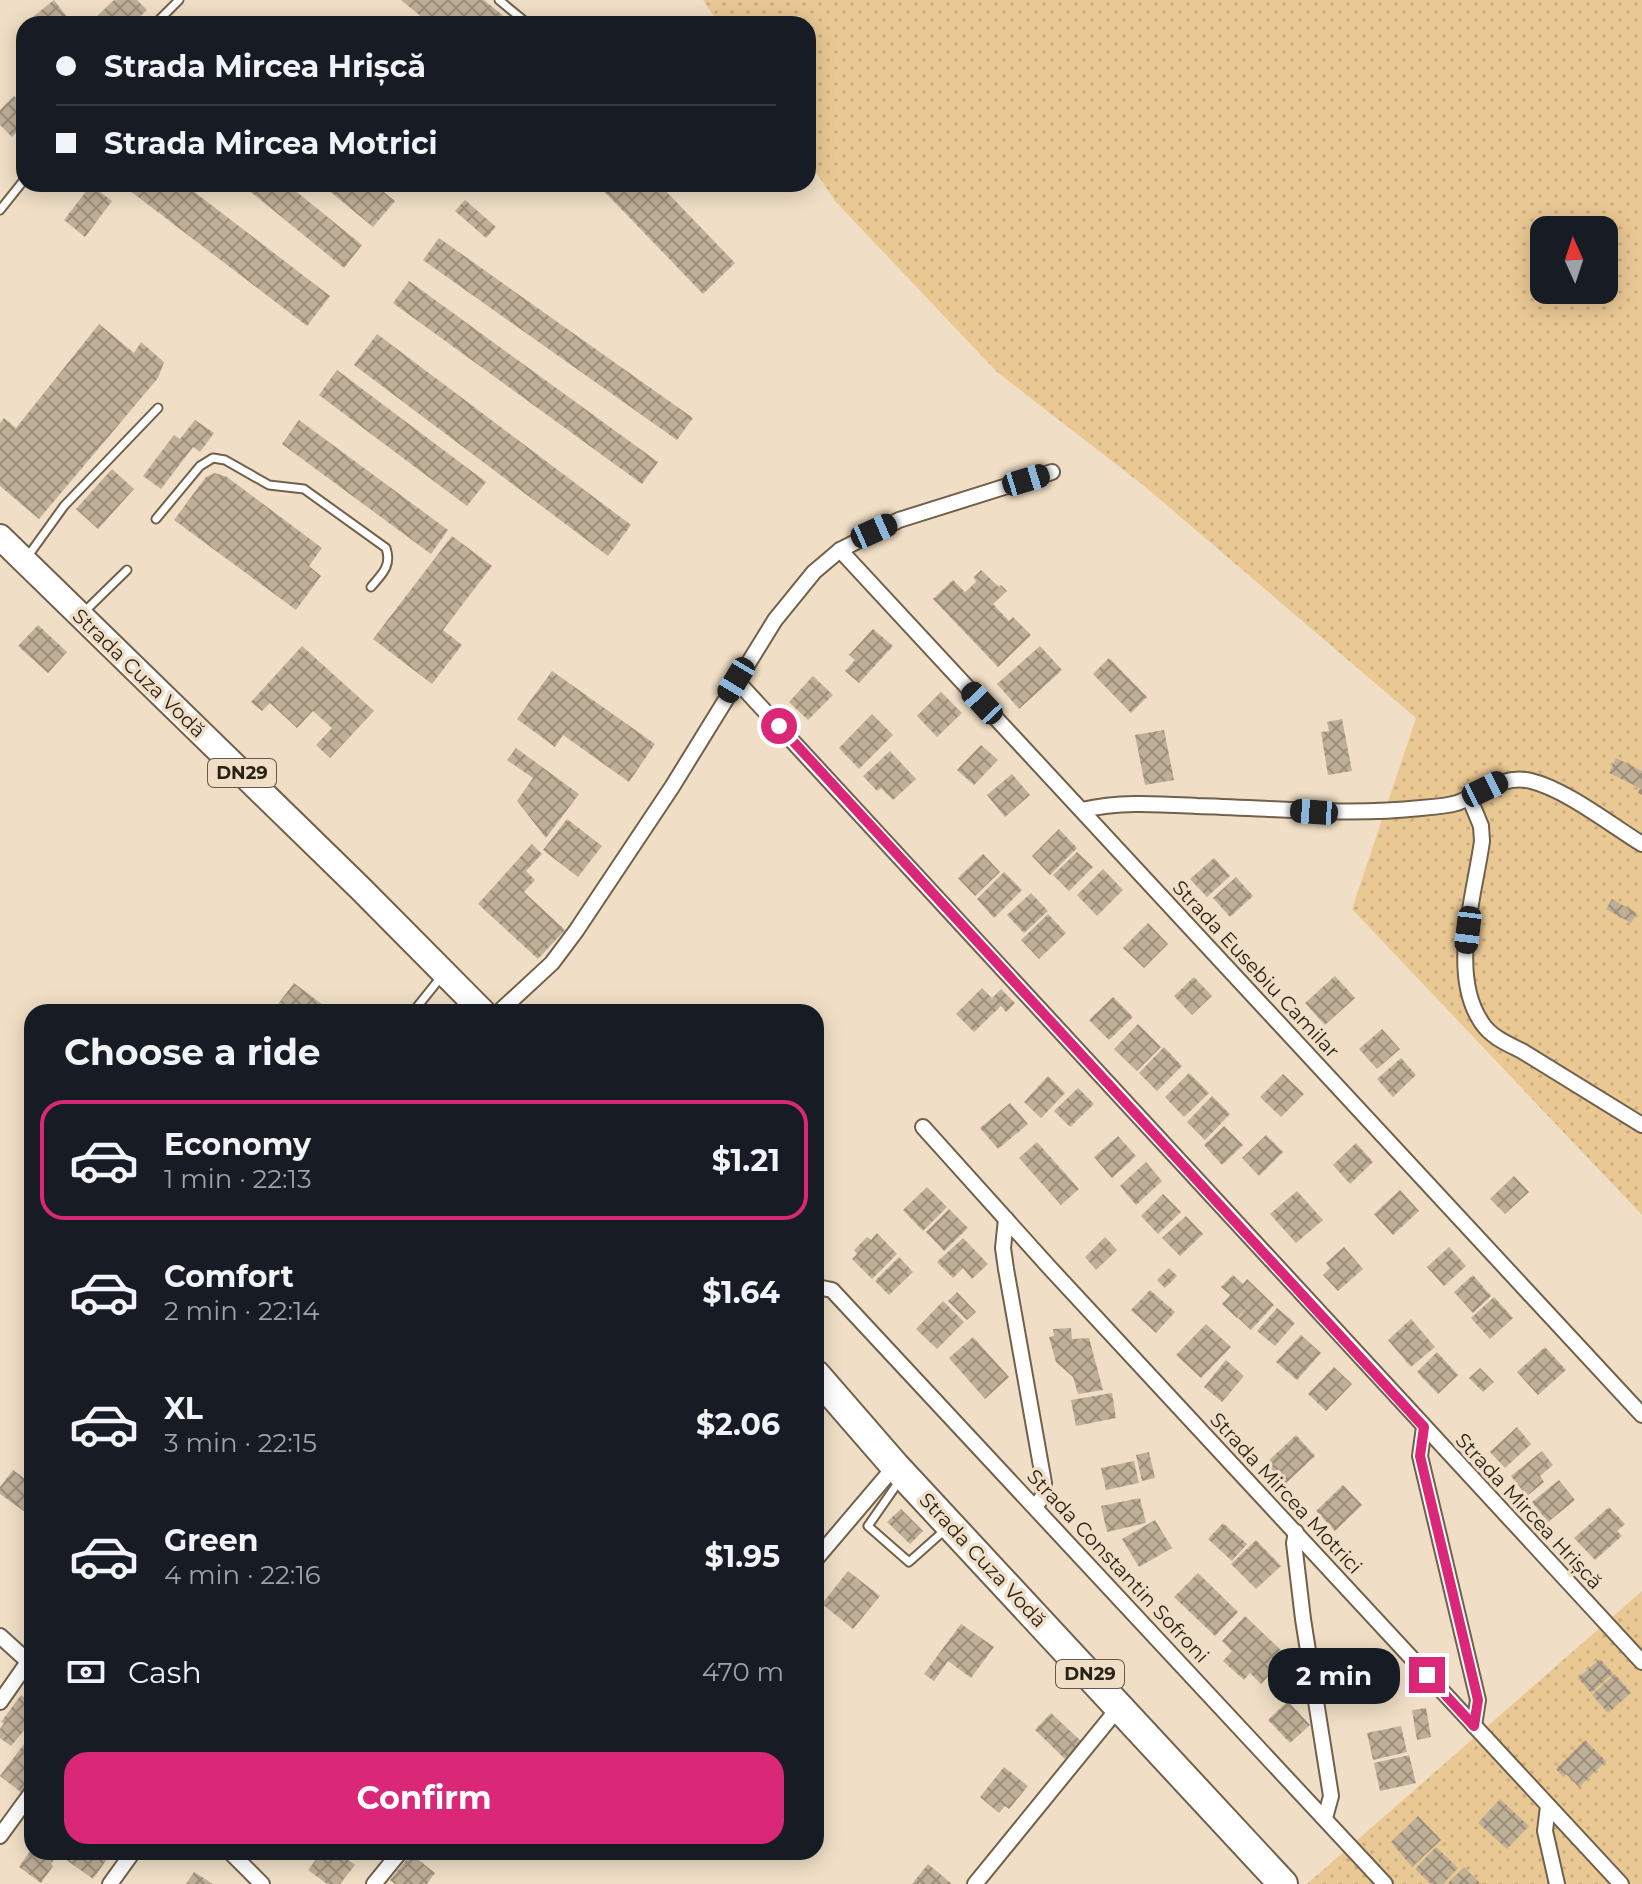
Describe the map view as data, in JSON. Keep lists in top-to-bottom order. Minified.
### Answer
{"streets":{"highway":["Strada Cuza Vodă","DN29"],"street":["Strada Eusebiu Camilar","Strada Mircea Motrici","Strada Mircea Hrișcă","Strada Constantin Sofroni"]},"north":"top","page":{"banner":["Strada Mircea Hrișcă","Strada Mircea Motrici"],"heading":"Choose a ride","list":[{"name":"Economy","note":"1 min · 22:13","value":"$1.21"},{"name":"Comfort","note":"2 min · 22:14","value":"$1.64"},{"name":"XL","note":"3 min · 22:15","value":"$2.06"},{"name":"Green","note":"4 min · 22:16","value":"$1.95"}],"pay":["Cash","470 m"],"bubble":"2 min","buttons":"Confirm"}}
